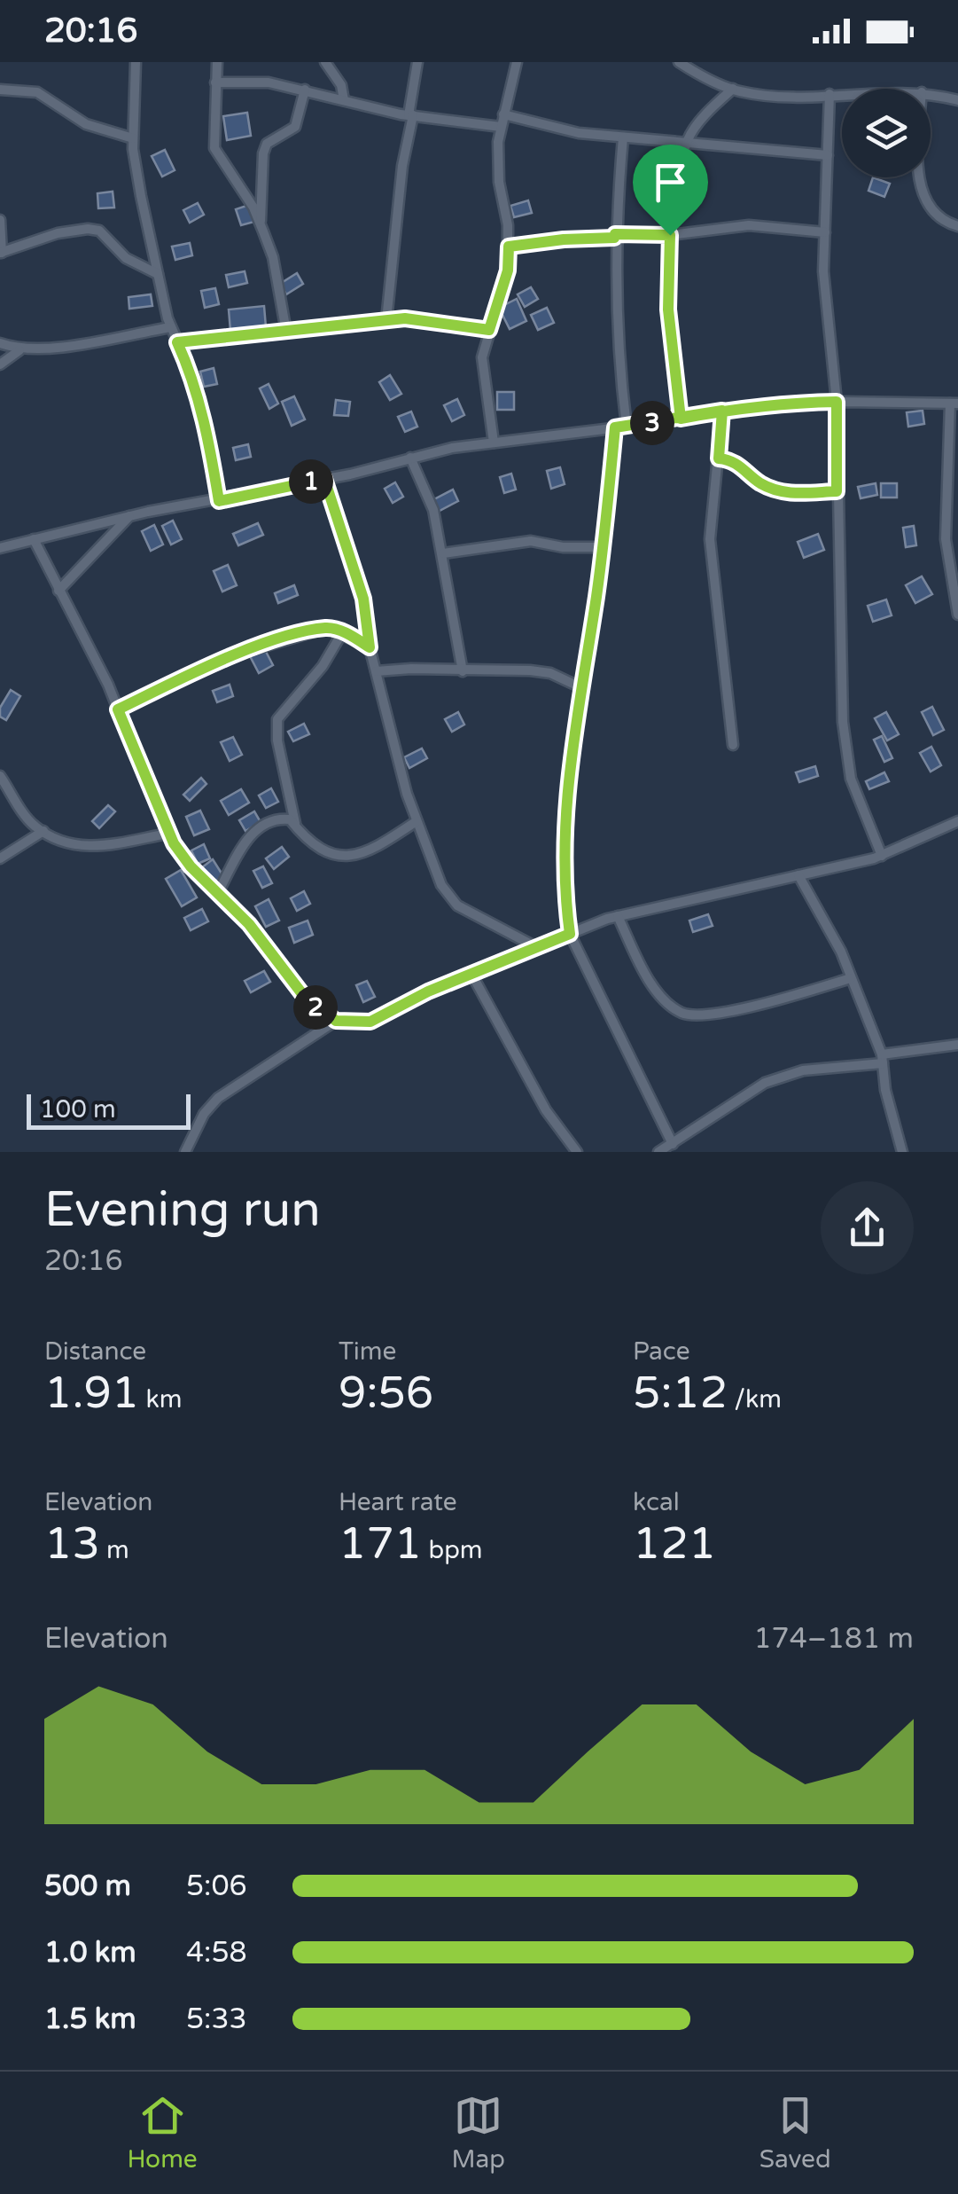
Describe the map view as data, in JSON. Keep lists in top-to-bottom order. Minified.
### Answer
{"scale_bar":"100 m","page":{"status":"20:16","pins":["3","1","2"],"scale":"100 m","heading":["Evening run","20:16"],"stats":[["Distance","1.91 km"],["Time","9:56"],["Pace","5:12 /km"],["Elevation","13 m"],["Heart rate","171 bpm"],["kcal","121"]],"chart":["Elevation","174–181 m"],"list":[{"name":"500 m","note":"5:06"},{"name":"1.0 km","note":"4:58"},{"name":"1.5 km","note":"5:33"}],"tabs":["Home","Map","Saved"]}}
